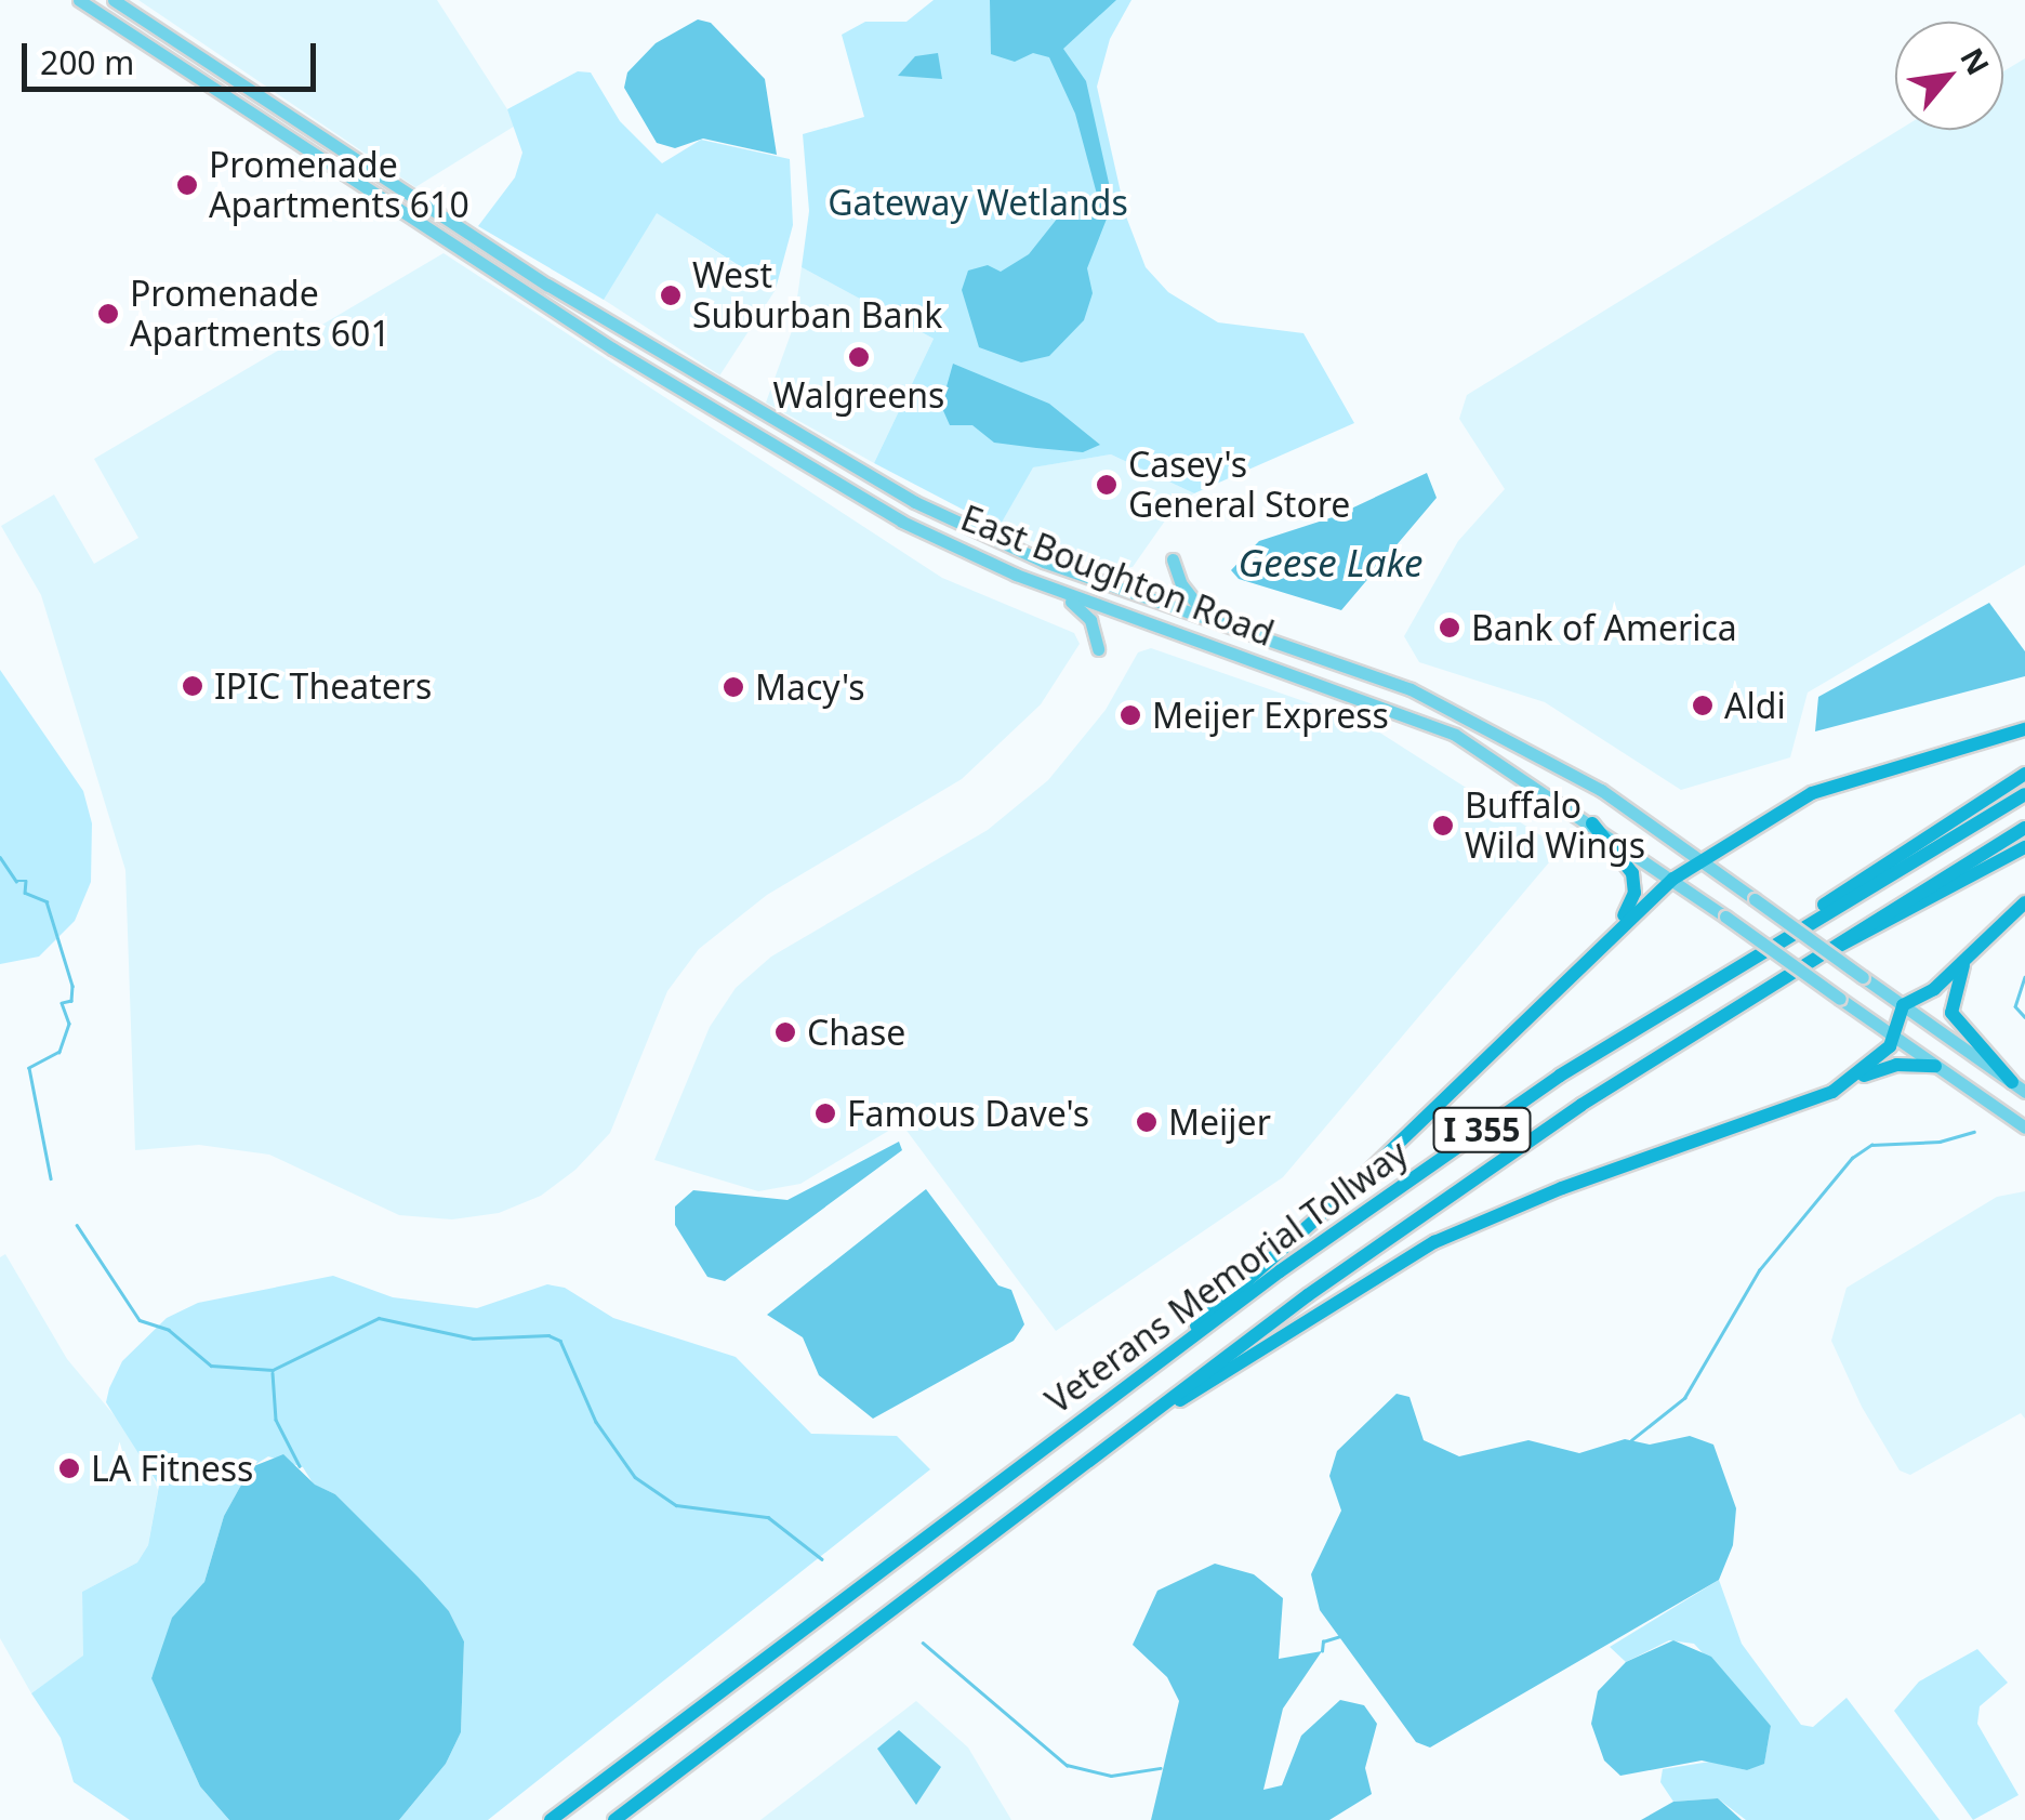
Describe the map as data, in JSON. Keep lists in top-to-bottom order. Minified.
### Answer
{"streets":{"highway":["I 355","Veterans Memorial Tollway"],"main road":["East Boughton Road"]},"water":["Geese Lake"],"parks":["Gateway Wetlands"],"places":["Promenade Apartments 610","West Suburban Bank","Promenade Apartments 601","Walgreens","Casey's General Store","Bank of America","IPIC Theaters","Macy's","Aldi","Meijer Express","Buffalo Wild Wings","Chase","Famous Dave's","Meijer","LA Fitness"],"scale_bar":"200 m","north":"top right"}
